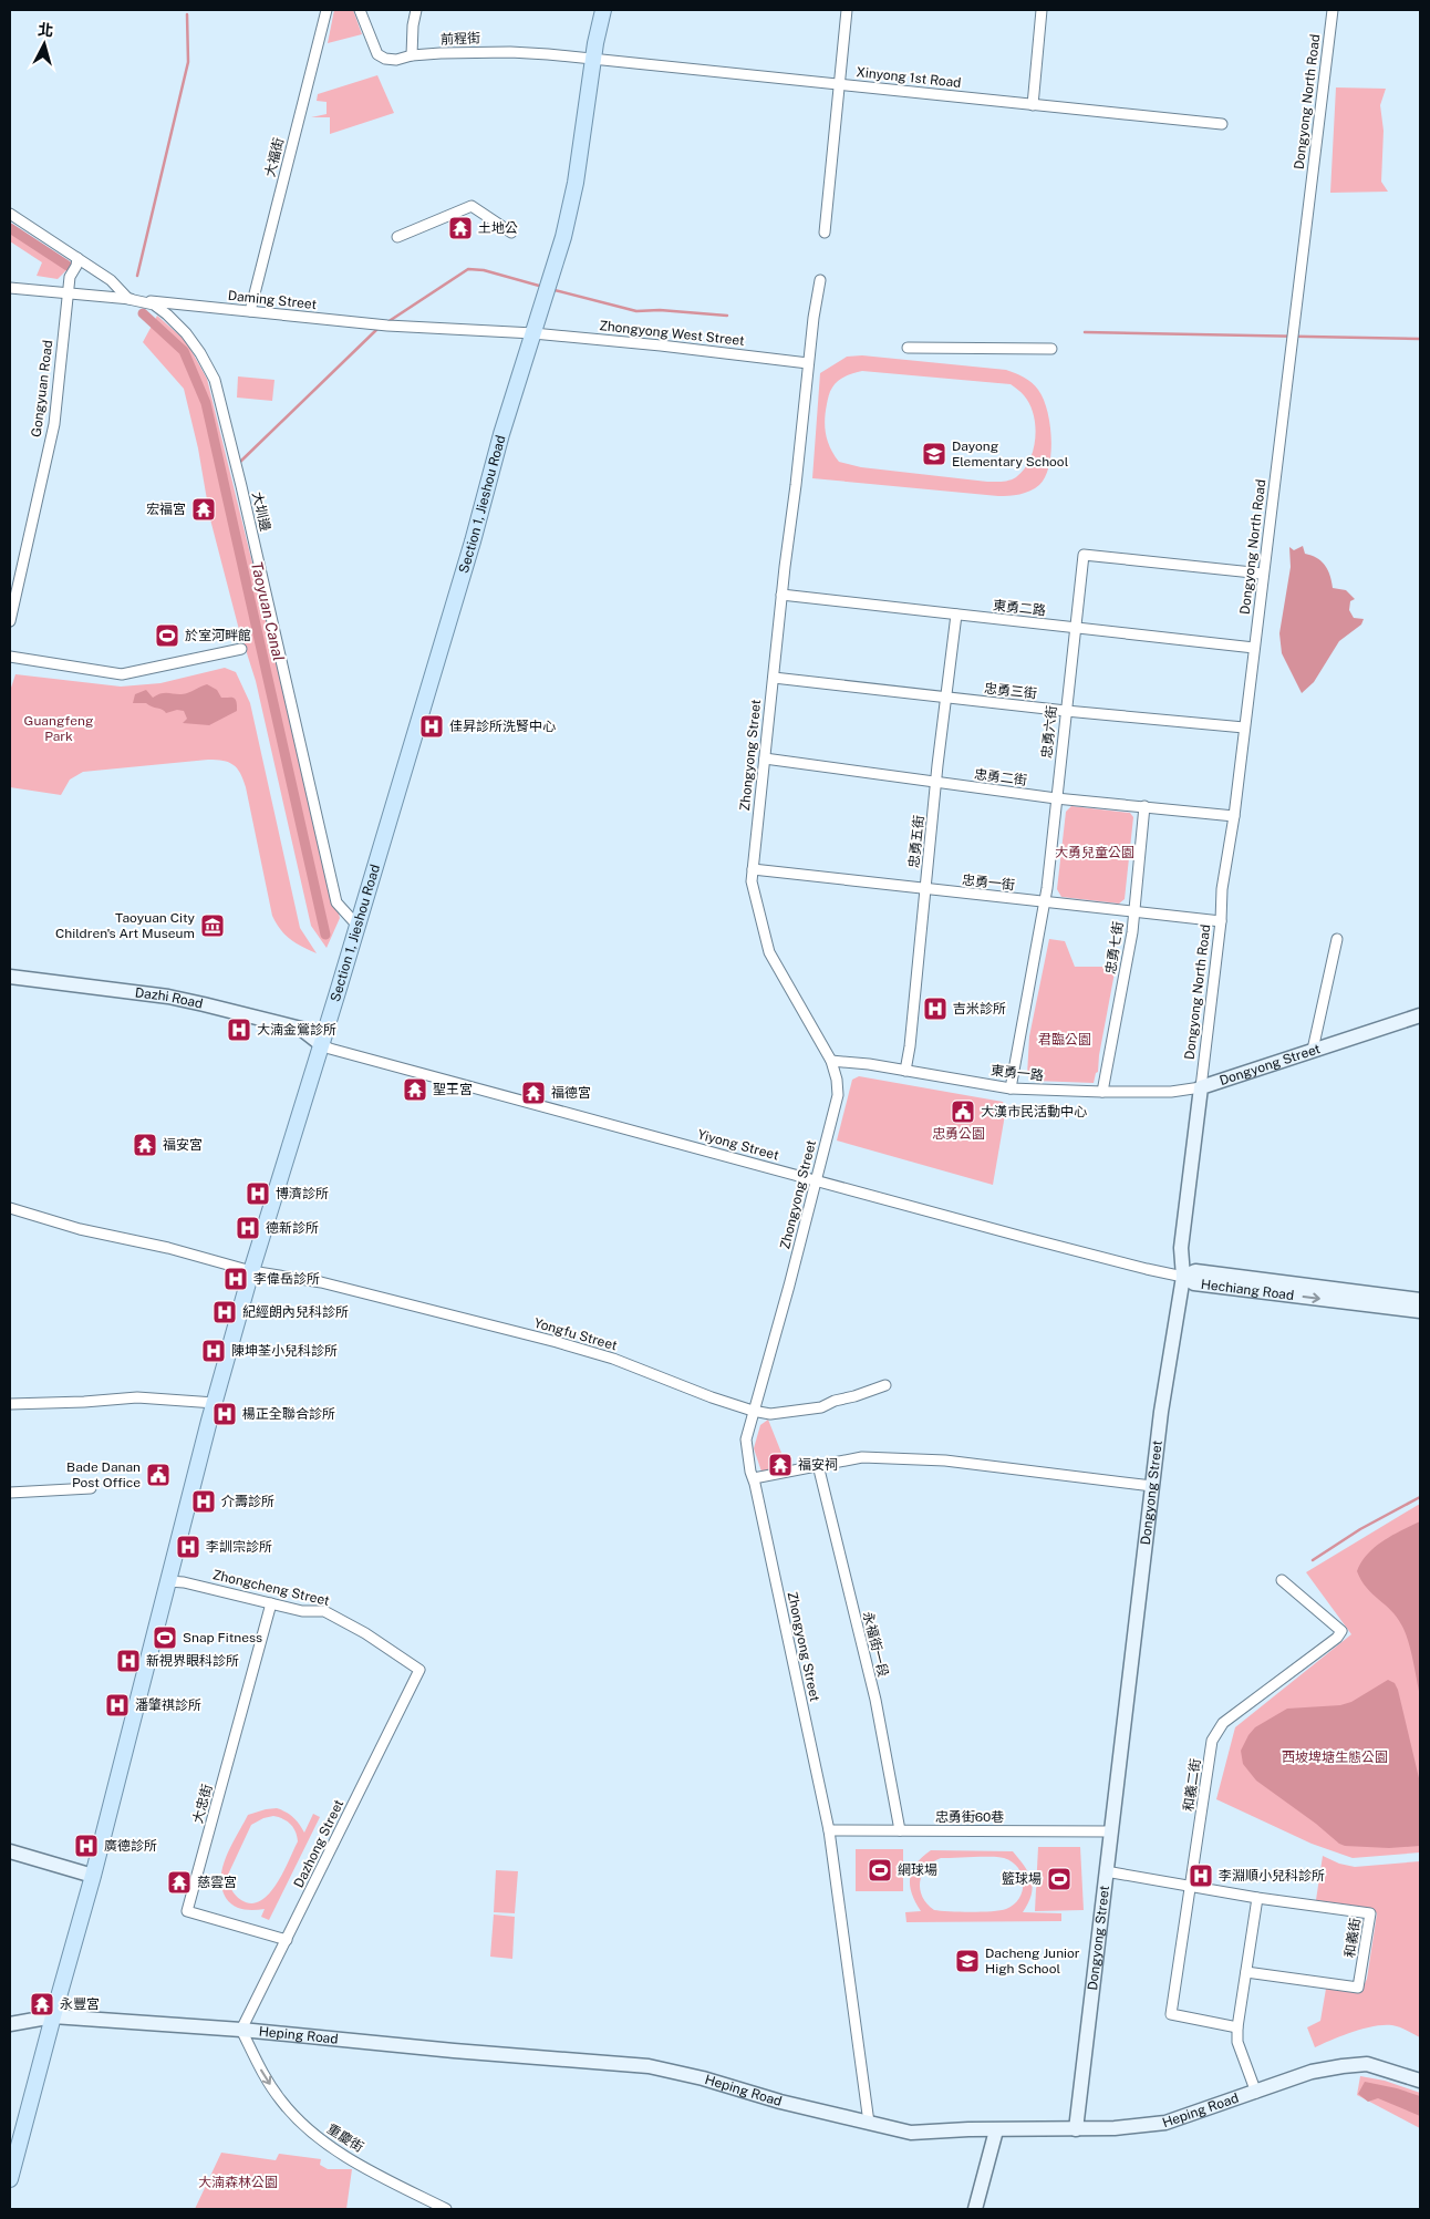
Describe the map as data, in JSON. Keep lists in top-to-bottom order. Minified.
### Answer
{"streets":{"main road":["Section 1, Jieshou Road"],"street":["前程街","Xinyong 1st Road","Dongyong North Road","大福街","Daming Street","Zhongyong West Street","Gongyuan Road","大圳邊","東勇二路","忠勇三街","忠勇六街","Zhongyong Street","忠勇二街","忠勇五街","忠勇一街","忠勇七街","Dazhi Road","Dongyong Street","東勇一路","Yiyong Street","Hechiang Road","Yongfu Street","Zhongcheng Street","永福街一段","和義二街","大忠街","忠勇街60巷","Dazhong Street","和義街","Heping Road","重慶街"]},"crossings":[["前程街","Xinyong 1st Road"],["前程街","Section 1, Jieshou Road"],["Xinyong 1st Road","Section 1, Jieshou Road"],["Dongyong North Road","東勇二路"],["Dongyong North Road","忠勇三街"],["Dongyong North Road","忠勇六街"],["Dongyong North Road","忠勇二街"],["Dongyong North Road","忠勇一街"],["Dongyong North Road","Dongyong Street"],["Dongyong North Road","東勇一路"],["大福街","Daming Street"],["Daming Street","Zhongyong West Street"],["Daming Street","Gongyuan Road"],["Daming Street","Section 1, Jieshou Road"],["Daming Street","大圳邊"],["Zhongyong West Street","Section 1, Jieshou Road"],["Zhongyong West Street","Zhongyong Street"],["Section 1, Jieshou Road","大圳邊"],["Section 1, Jieshou Road","Dazhi Road"],["Section 1, Jieshou Road","Yiyong Street"],["Section 1, Jieshou Road","Yongfu Street"],["Section 1, Jieshou Road","Zhongcheng Street"],["Section 1, Jieshou Road","Heping Road"],["東勇二路","忠勇六街"],["東勇二路","Zhongyong Street"],["東勇二路","忠勇五街"],["忠勇三街","忠勇六街"],["忠勇三街","Zhongyong Street"],["忠勇三街","忠勇五街"],["忠勇六街","忠勇二街"],["忠勇六街","忠勇一街"],["忠勇六街","東勇一路"],["Zhongyong Street","忠勇二街"],["Zhongyong Street","忠勇一街"],["Zhongyong Street","東勇一路"],["Zhongyong Street","Yiyong Street"],["Zhongyong Street","Yongfu Street"],["Zhongyong Street","忠勇街60巷"],["Zhongyong Street","Heping Road"],["忠勇二街","忠勇五街"],["忠勇二街","忠勇七街"],["忠勇五街","忠勇一街"],["忠勇五街","東勇一路"],["忠勇一街","忠勇七街"],["忠勇七街","東勇一路"],["Dazhi Road","Yiyong Street"],["Dongyong Street","東勇一路"],["Dongyong Street","Yiyong Street"],["Dongyong Street","Hechiang Road"],["Dongyong Street","忠勇街60巷"],["Dongyong Street","和義街"],["Dongyong Street","Heping Road"],["Yiyong Street","Hechiang Road"],["Zhongcheng Street","大忠街"],["Zhongcheng Street","Dazhong Street"],["永福街一段","忠勇街60巷"],["和義二街","和義街"],["大忠街","Dazhong Street"],["Dazhong Street","Heping Road"],["Dazhong Street","重慶街"],["Heping Road","重慶街"]],"one_way":["重慶街"],"water":["Taoyuan Canal"],"parks":["Guangfeng Park","大勇兒童公園","君臨公園","忠勇公園","西坡埤塘生態公園","大湳森林公園"],"places":{"temple":["土地公","宏福宮","聖王宮","福德宮","福安宮","福安祠","慈雲宮","永豐宮"],"school or university":["Dayong Elementary School","Dacheng Junior High School"],"sports":["於室河畔館","Snap Fitness","網球場","籃球場"],"hospital":["佳昇診所洗腎中心","吉米診所","大湳金鶯診所","博濟診所","德新診所","李偉岳診所","紀經朗內兒科診所","陳坤荃小兒科診所","楊正全聯合診所","介壽診所","李訓宗診所","新視界眼科診所","潘肇祺診所","廣德診所","李淵順小兒科診所"],"museum":["Taoyuan City Children's Art Museum"],"public building":["大漢市民活動中心","Bade Danan Post Office"]},"north":"top"}
